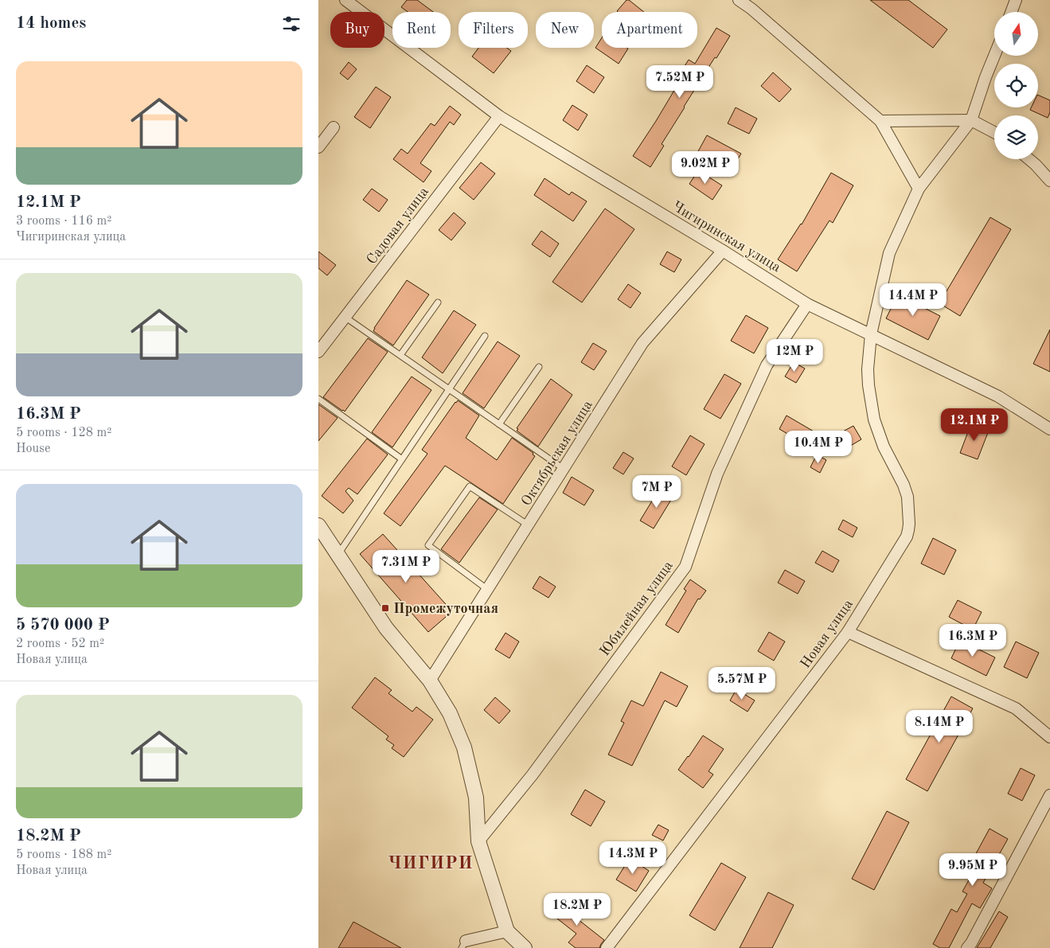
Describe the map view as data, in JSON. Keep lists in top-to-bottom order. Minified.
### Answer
{"streets":{"street":["Садовая улица","Чигиринская улица","Октябрьская улица","Юбилейная улица","Новая улица"]},"crossings":[["Садовая улица","Чигиринская улица"],["Чигиринская улица","Октябрьская улица"],["Чигиринская улица","Юбилейная улица"],["Чигиринская улица","Новая улица"]],"districts":["ЧИГИРИ"],"places":{"transit":["Промежуточная"]},"north":"top","page":{"heading":"14 homes","chip":["Buy","Rent","Filters","New","Apartment"],"list":[{"name":"12.1M ₽","note":"3 rooms · 116 m² · Чигиринская улица"},{"name":"16.3M ₽","note":"5 rooms · 128 m² · House"},{"name":"5 570 000 ₽","note":"2 rooms · 52 m² · Новая улица"},{"name":"18.2M ₽","note":"5 rooms · 188 m² · Новая улица"}],"price":["7.52M ₽","9.02M ₽","14.4M ₽","12M ₽","12.1M ₽","10.4M ₽","7M ₽","7.31M ₽","16.3M ₽","5.57M ₽","8.14M ₽","14.3M ₽","9.95M ₽","18.2M ₽"]}}
